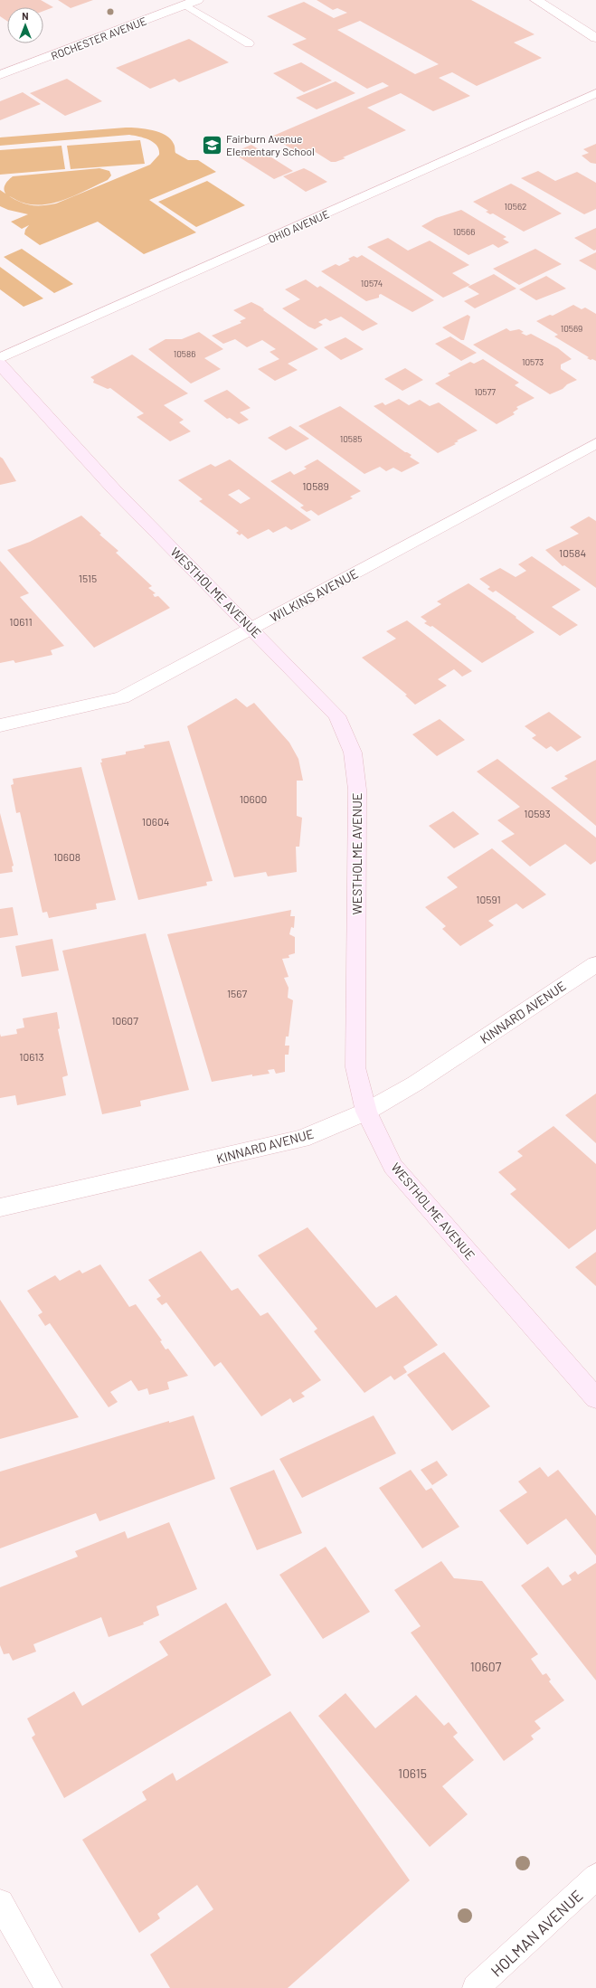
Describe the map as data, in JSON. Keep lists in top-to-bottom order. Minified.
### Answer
{"streets":{"street":["ROCHESTER AVENUE","OHIO AVENUE","WESTHOLME AVENUE","WILKINS AVENUE","KINNARD AVENUE","HOLMAN AVENUE"]},"crossings":[["WESTHOLME AVENUE","WILKINS AVENUE"],["WESTHOLME AVENUE","KINNARD AVENUE"]],"places":{"school or university":["Fairburn Avenue Elementary School"]},"house_numbers":["10562","10566","10574","10569","10586","10573","10577","10585","10589","10584","1515","10611","10600","10593","10604","10608","10591","1567","10607","10613","10607","10615"],"north":"top"}
